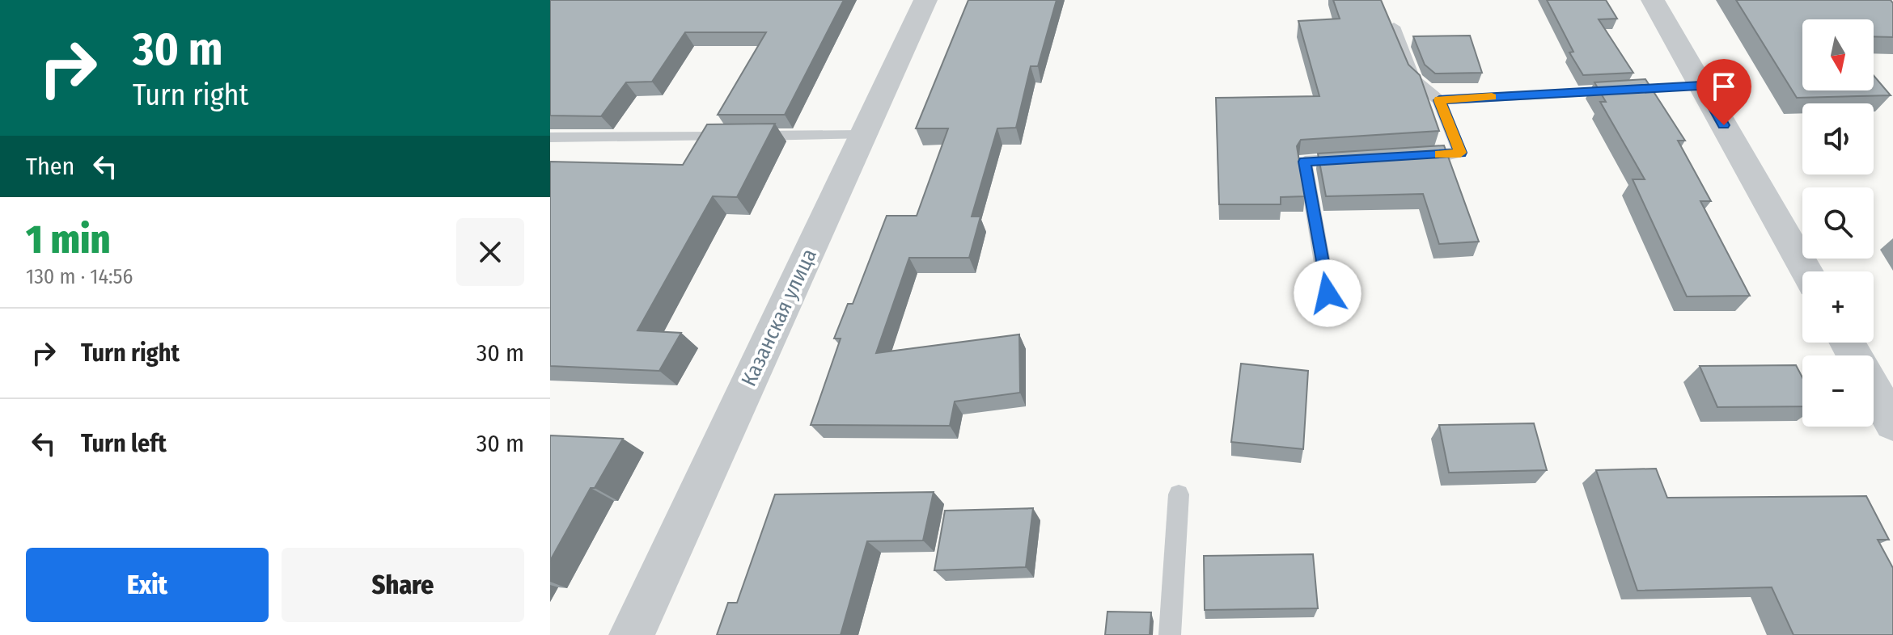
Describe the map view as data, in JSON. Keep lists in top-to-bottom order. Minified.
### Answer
{"streets":{"street":["Казанская улица"]},"north":"bottom","page":{"turn":["30 m","Turn right"],"map_buttons":["+","−"],"then":"Then","heading":["1 min","130 m · 14:56"],"list":[{"name":"Turn right","value":"30 m"},{"name":"Turn left","value":"30 m"}],"buttons":["Exit","Share"]}}
